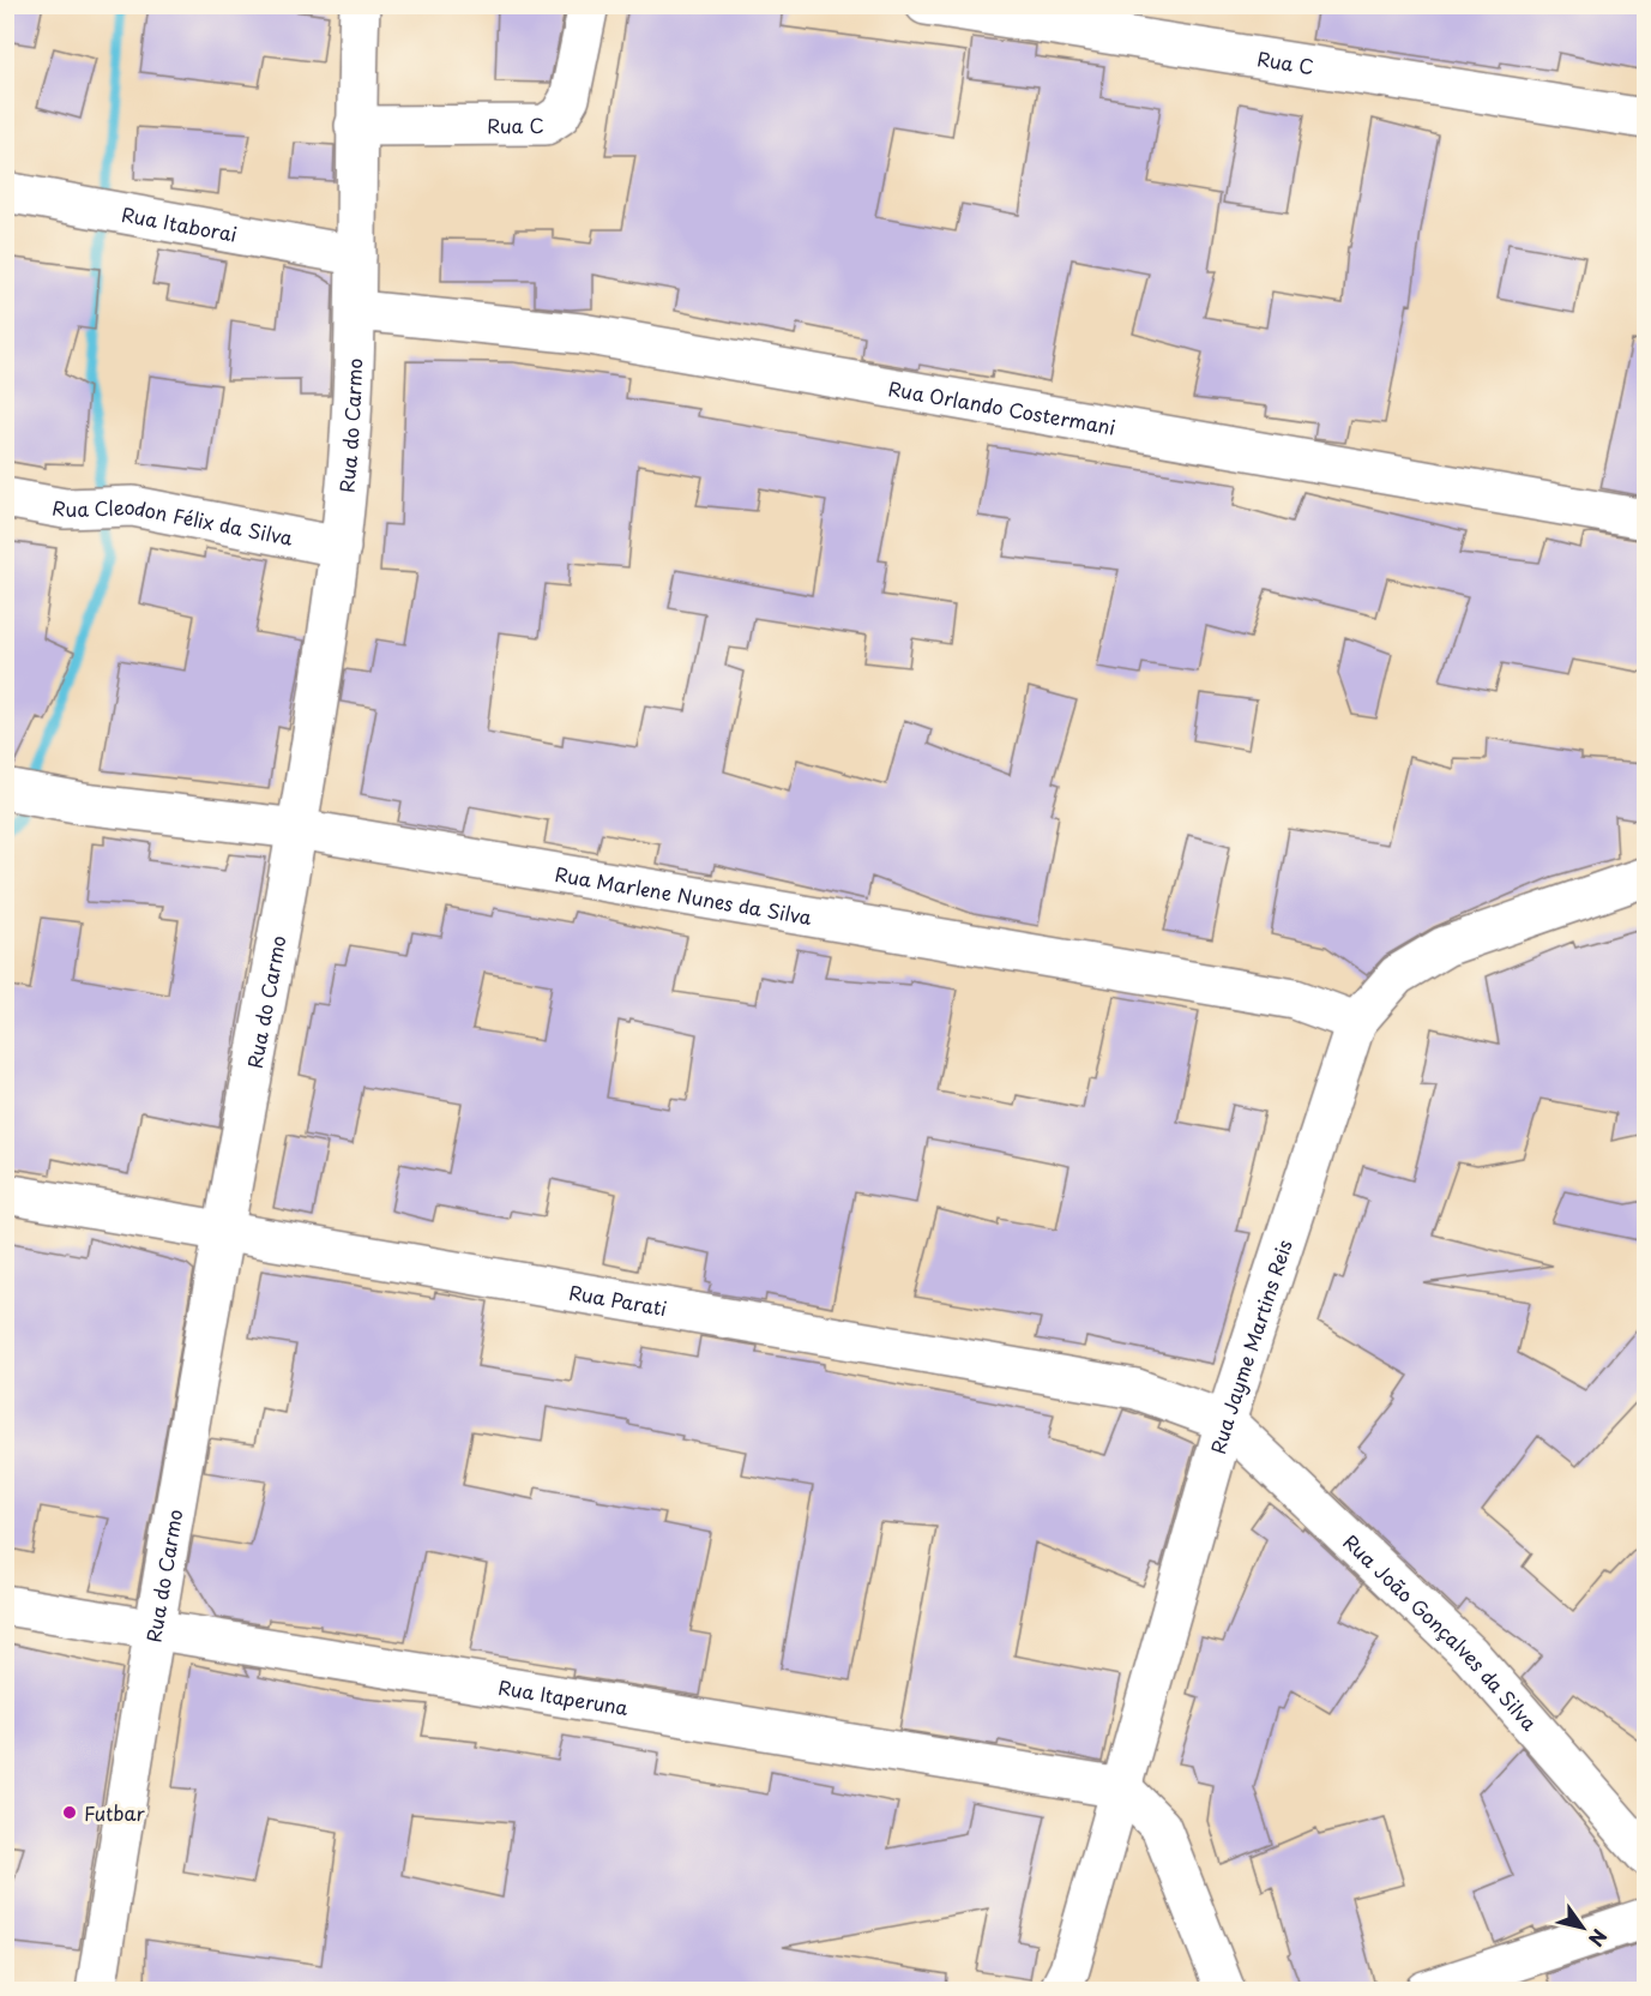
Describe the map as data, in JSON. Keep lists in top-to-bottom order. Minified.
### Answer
{"streets":{"street":["Rua C","Rua Itaborai","Rua Orlando Costermani","Rua do Carmo","Rua Cleodon Félix da Silva","Rua Marlene Nunes da Silva","Rua Parati","Rua Jayme Martins Reis","Rua João Gonçalves da Silva","Rua Itaperuna"]},"crossings":[["Rua C","Rua do Carmo"],["Rua Itaborai","Rua do Carmo"],["Rua Orlando Costermani","Rua do Carmo"],["Rua do Carmo","Rua Cleodon Félix da Silva"],["Rua do Carmo","Rua Marlene Nunes da Silva"],["Rua do Carmo","Rua Parati"],["Rua do Carmo","Rua Itaperuna"],["Rua Marlene Nunes da Silva","Rua Jayme Martins Reis"],["Rua Parati","Rua Jayme Martins Reis"],["Rua Parati","Rua João Gonçalves da Silva"],["Rua Jayme Martins Reis","Rua João Gonçalves da Silva"],["Rua Jayme Martins Reis","Rua Itaperuna"]],"places":["Futbar"],"north":"bottom right"}
